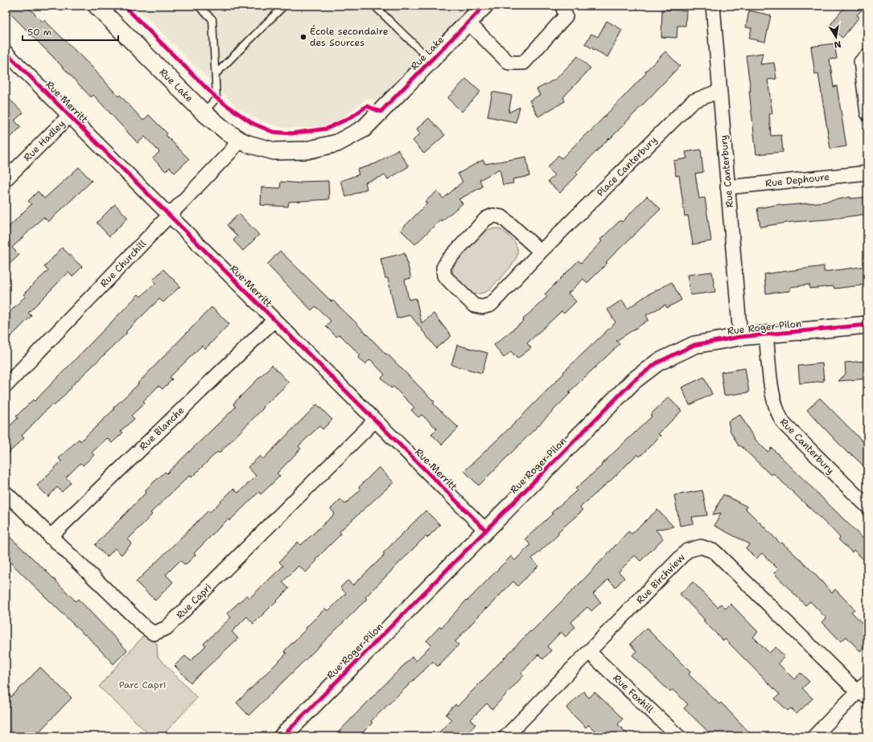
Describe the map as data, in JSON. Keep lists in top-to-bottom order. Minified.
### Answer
{"streets":{"street":["Rue Lake","Rue Merritt","Rue Hadley","Place Canterbury","Rue Canterbury","Rue Dephoure","Rue Churchill","Rue Roger-Pilon","Rue Blanche","Rue Birchview","Rue Capri","Rue Foxhill"]},"crossings":[["Rue Lake","Rue Churchill"],["Rue Merritt","Rue Hadley"],["Rue Merritt","Rue Churchill"],["Rue Merritt","Rue Roger-Pilon"],["Rue Merritt","Rue Blanche"],["Rue Merritt","Rue Capri"],["Place Canterbury","Rue Canterbury"],["Rue Canterbury","Rue Dephoure"],["Rue Canterbury","Rue Roger-Pilon"],["Rue Blanche","Rue Capri"],["Rue Birchview","Rue Foxhill"]],"parks":["Parc Capri"],"places":["École secondaire des Sources"],"scale_bar":"50 m","north":"bottom"}
